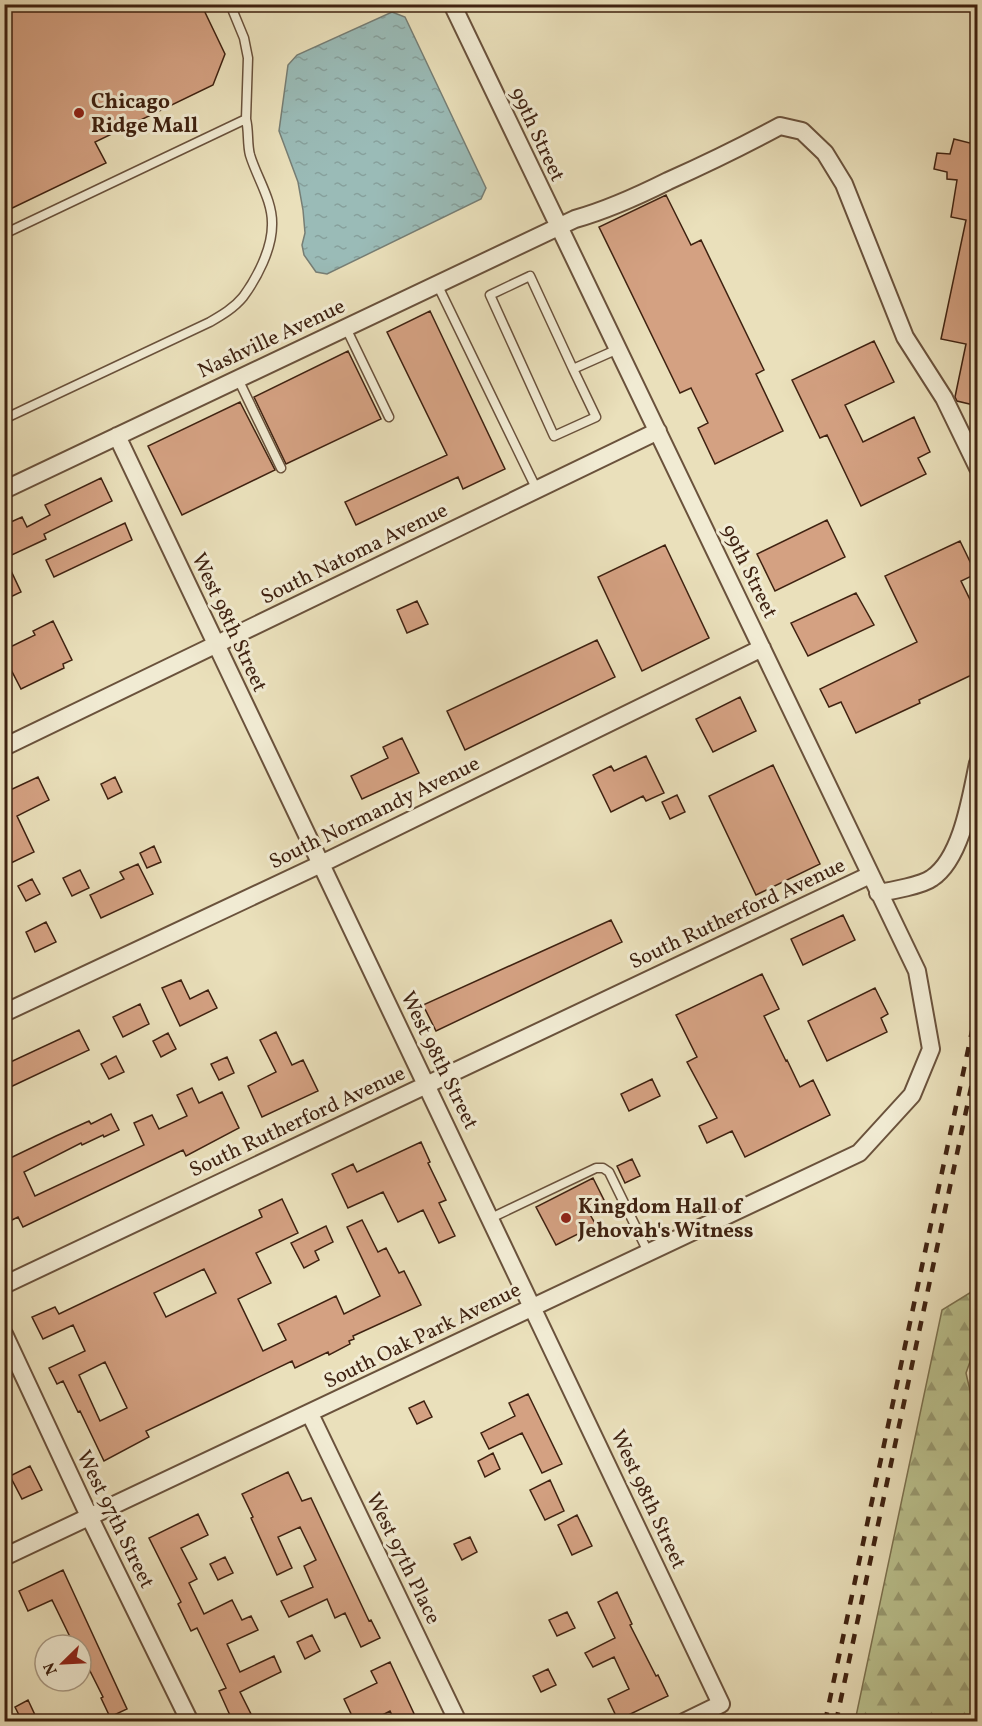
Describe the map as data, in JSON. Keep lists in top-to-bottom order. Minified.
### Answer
{"streets":{"street":["99th Street","Nashville Avenue","South Natoma Avenue","West 98th Street","South Normandy Avenue","South Rutherford Avenue","South Oak Park Avenue","West 97th Street","West 97th Place"]},"crossings":[["99th Street","Nashville Avenue"],["99th Street","South Natoma Avenue"],["99th Street","South Normandy Avenue"],["99th Street","South Rutherford Avenue"],["99th Street","South Oak Park Avenue"],["Nashville Avenue","West 98th Street"],["South Natoma Avenue","West 98th Street"],["West 98th Street","South Normandy Avenue"],["West 98th Street","South Rutherford Avenue"],["West 98th Street","South Oak Park Avenue"],["South Oak Park Avenue","West 97th Street"],["South Oak Park Avenue","West 97th Place"]],"places":["Chicago Ridge Mall","Kingdom Hall of Jehovah's Witness"],"north":"bottom left"}
